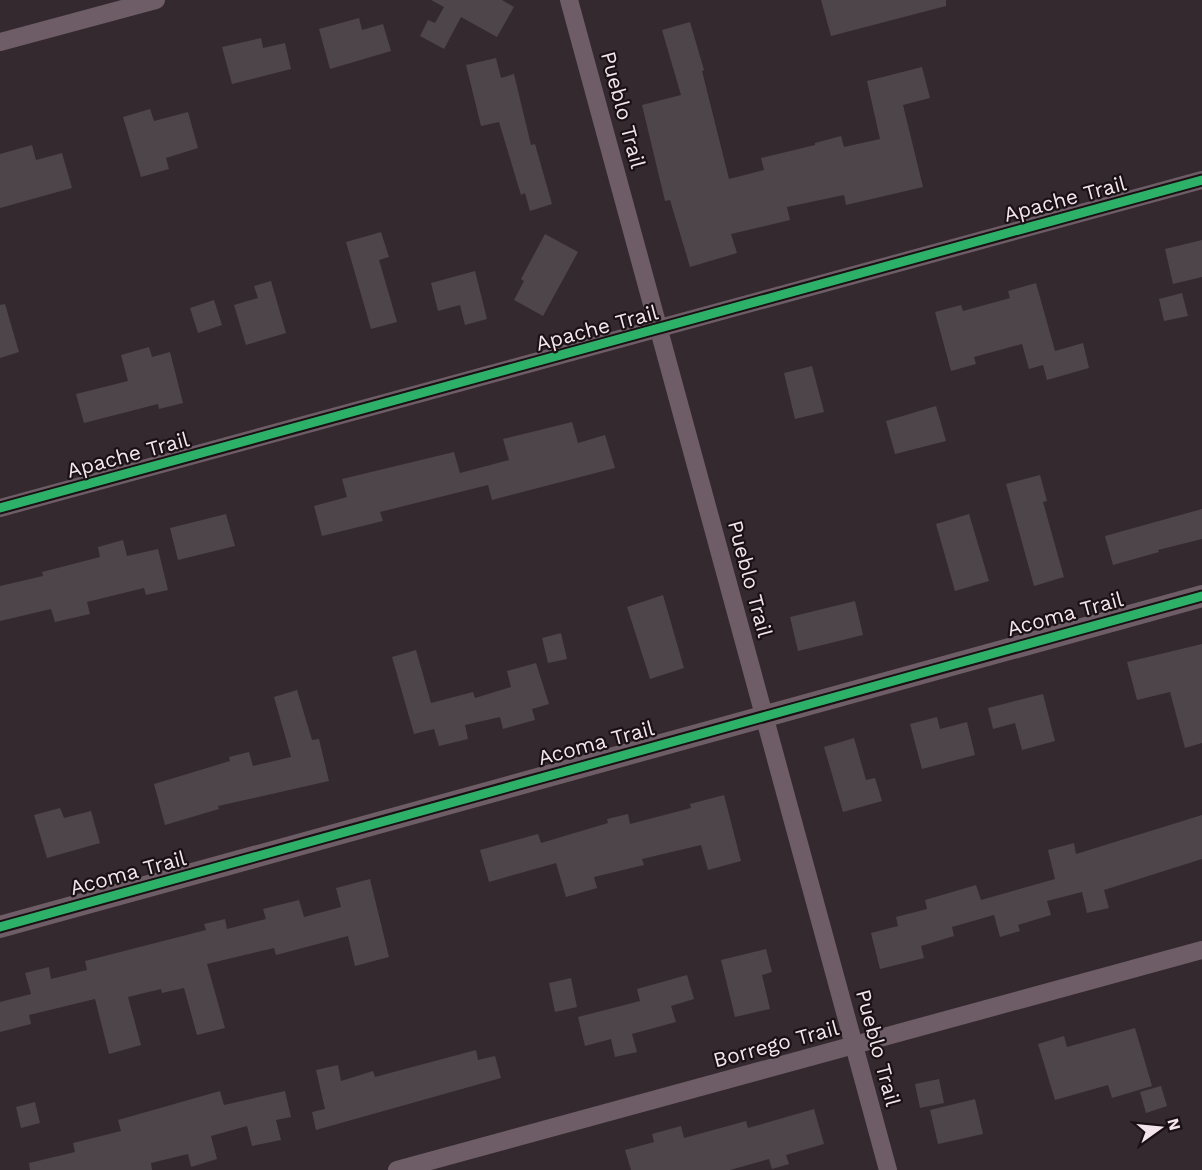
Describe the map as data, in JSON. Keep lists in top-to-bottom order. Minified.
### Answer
{"streets":{"street":["Pueblo Trail","Apache Trail","Acoma Trail","Borrego Trail"]},"crossings":[["Pueblo Trail","Apache Trail"],["Pueblo Trail","Acoma Trail"],["Pueblo Trail","Borrego Trail"]],"north":"right"}
